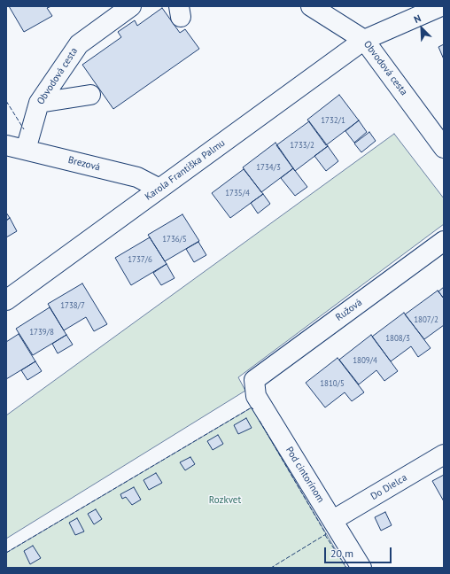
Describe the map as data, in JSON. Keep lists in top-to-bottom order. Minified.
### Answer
{"streets":{"street":["Obvodová cesta","Brezová","Karola Františka Palmu","Ružová","Pod cintorínom","Do Dielca"]},"crossings":[["Obvodová cesta","Brezová"],["Obvodová cesta","Karola Františka Palmu"],["Brezová","Karola Františka Palmu"],["Ružová","Pod cintorínom"],["Pod cintorínom","Do Dielca"]],"parks":["Rozkvet"],"house_numbers":["1732/1","1733/2","1734/3","1735/4","1736/5","1737/6","1738/7","1807/2","1739/8","1808/3","1809/4","1810/5"],"scale_bar":"20 m","north":"top left"}
